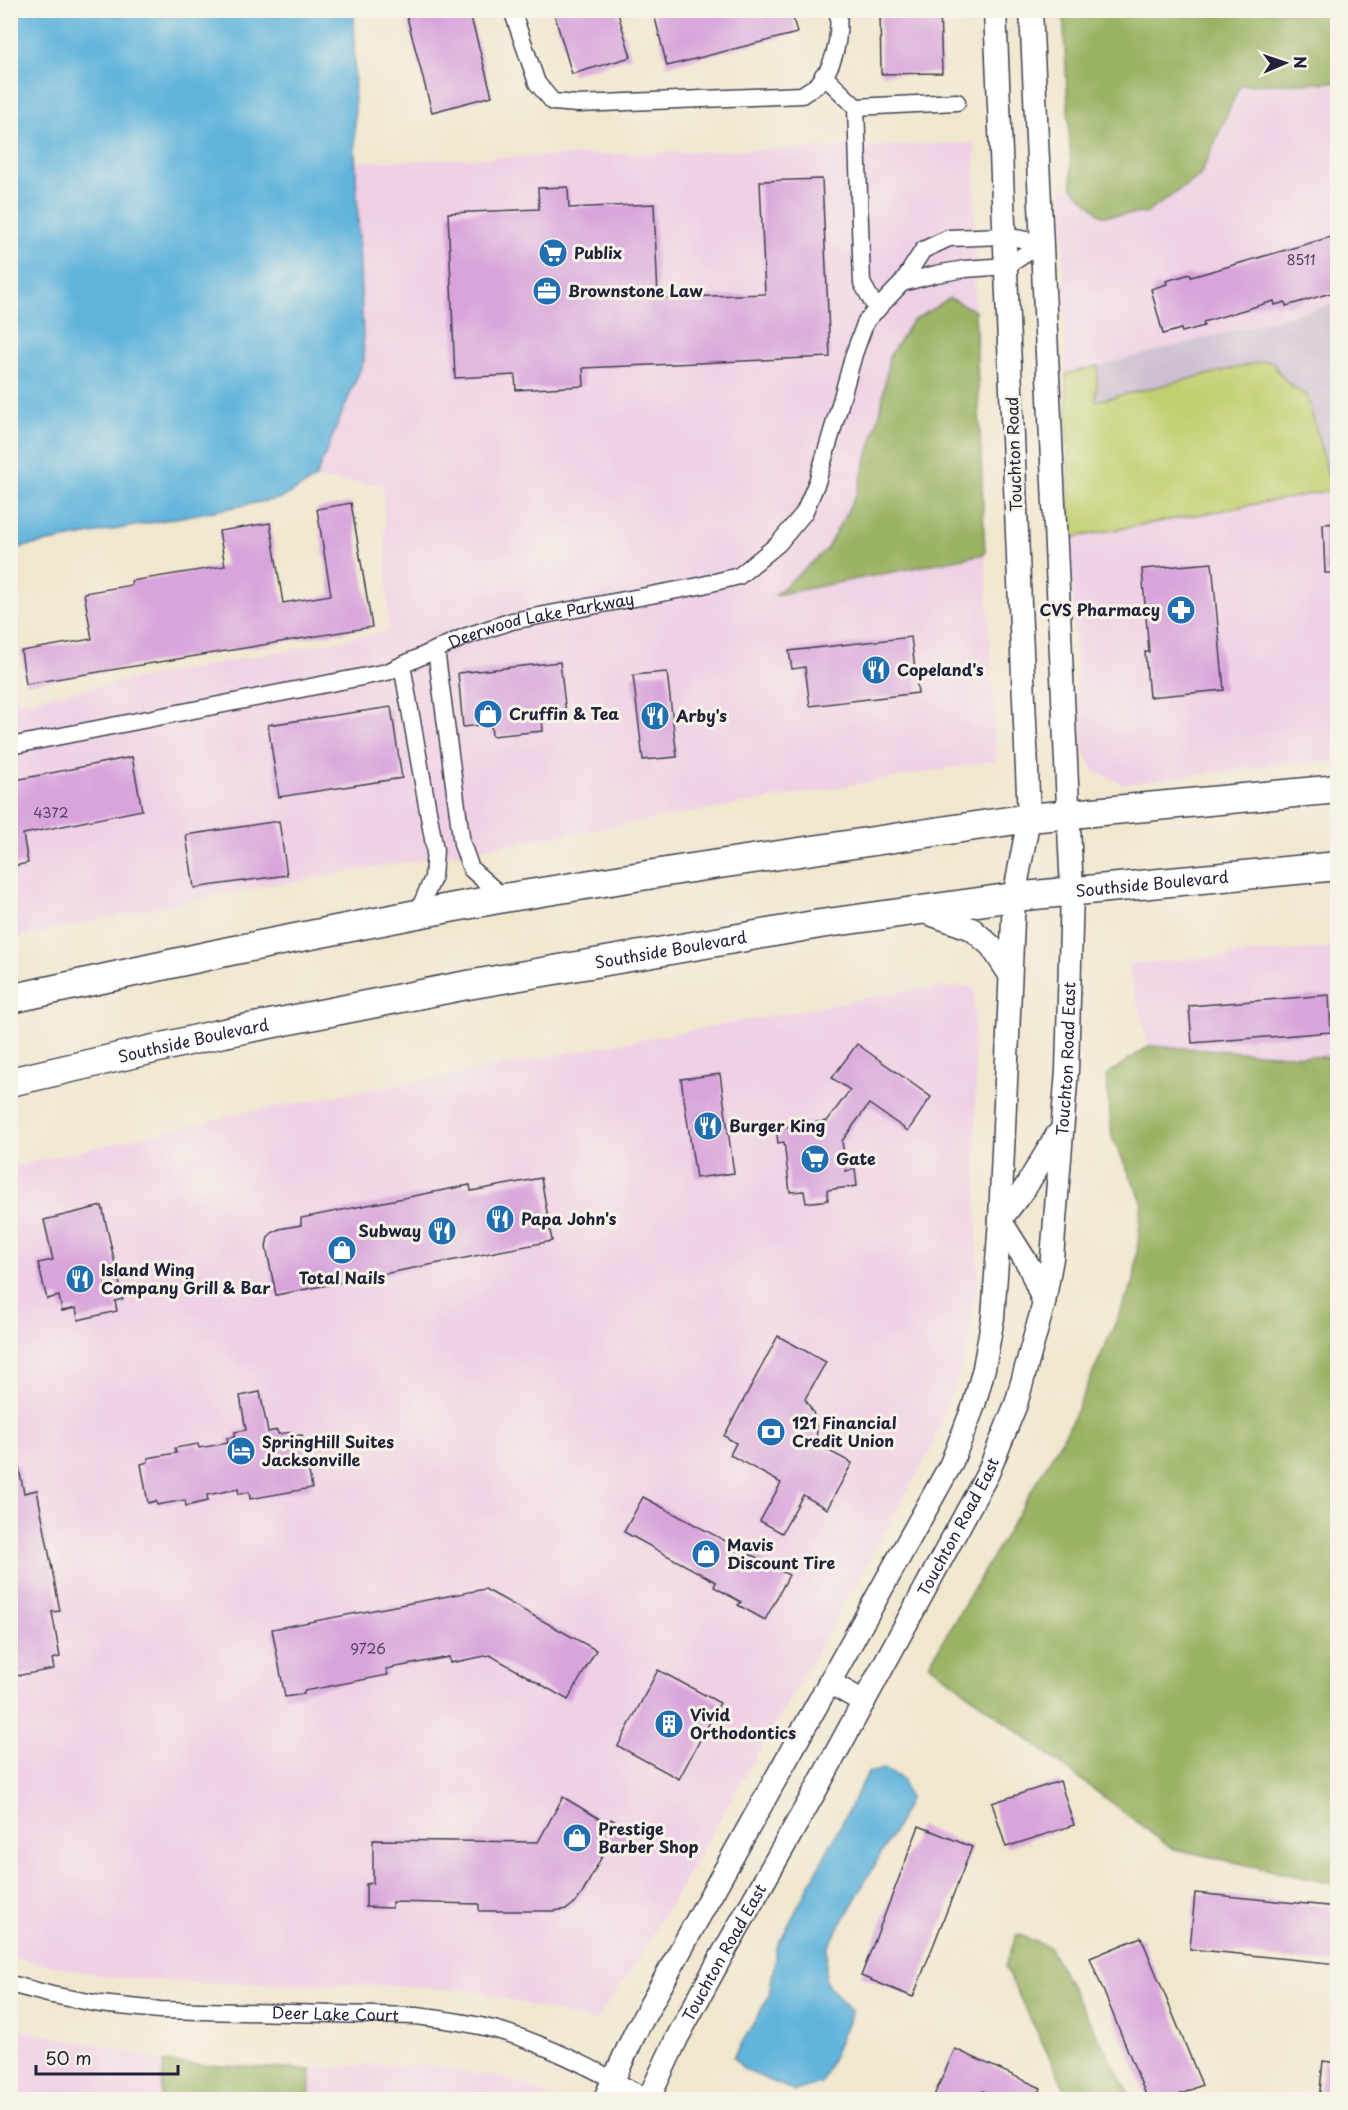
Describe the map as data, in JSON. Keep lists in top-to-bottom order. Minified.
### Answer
{"streets":{"highway":["Southside Boulevard"],"street":["Touchton Road","Deerwood Lake Parkway","Touchton Road East","Deer Lake Court"]},"crossings":[["Touchton Road","Deerwood Lake Parkway"],["Touchton Road","Southside Boulevard"],["Southside Boulevard","Touchton Road East"],["Touchton Road East","Deer Lake Court"]],"places":{"supermarket":["Publix","Gate"],"office":["Brownstone Law"],"pharmacy":["CVS Pharmacy"],"restaurant":["Copeland's","Arby's","Burger King","Papa John's","Subway","Island Wing Company Grill & Bar"],"shop":["Cruffin & Tea","Total Nails","Mavis Discount Tire","Prestige Barber Shop"],"bank":["121 Financial Credit Union"],"hotel":["SpringHill Suites Jacksonville"],"building":["Vivid Orthodontics"]},"house_numbers":["8511","4372","9726"],"scale_bar":"50 m","north":"right"}
